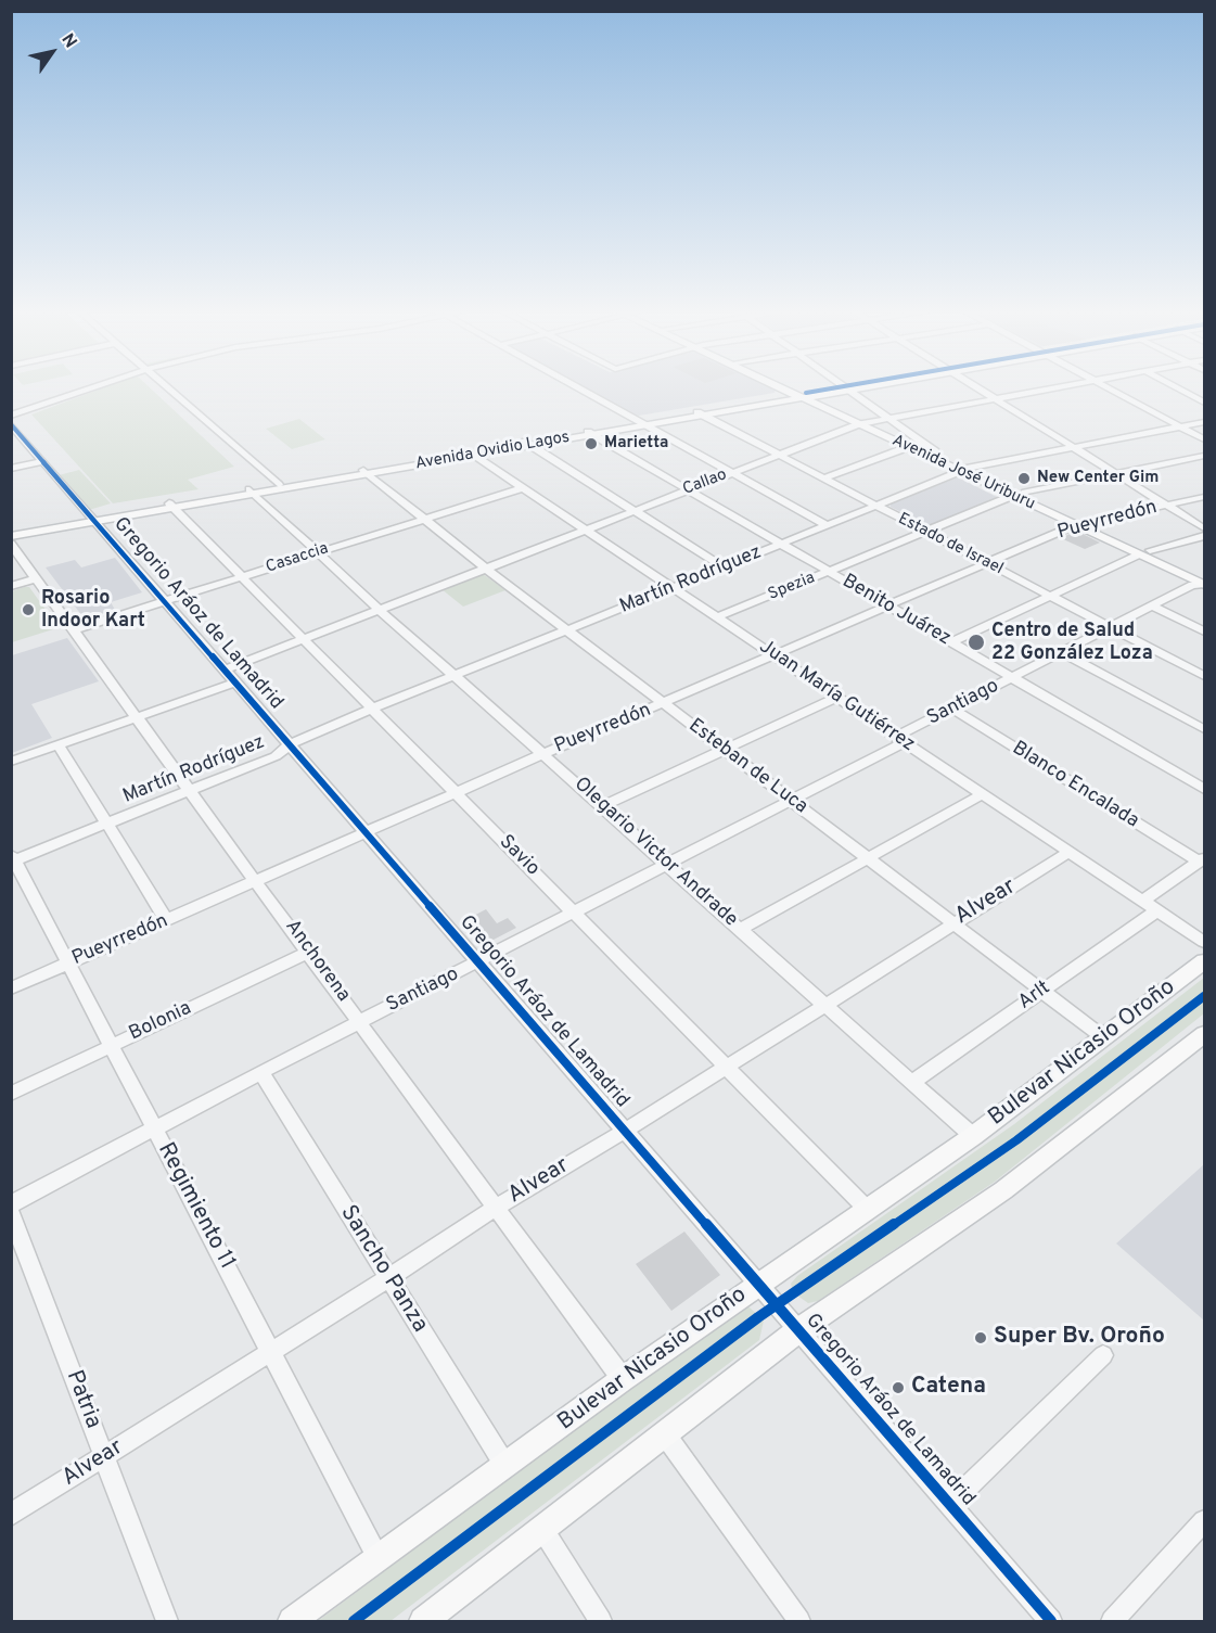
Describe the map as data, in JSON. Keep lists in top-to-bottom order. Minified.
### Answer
{"streets":{"main road":["Avenida Ovidio Lagos","Avenida José Uriburu","Bulevar Nicasio Oroño"],"street":["Callao","Pueyrredón","Estado de Israel","Casaccia","Martín Rodríguez","Spezia","Benito Juárez","Gregorio Aráoz de Lamadrid","Juan María Gutiérrez","Santiago","Esteban de Luca","Blanco Encalada","Olegario Victor Andrade","Savio","Alvear","Anchorena","Arlt","Bolonia","Regimiento 11","Sancho Panza","Patria"]},"crossings":[["Avenida Ovidio Lagos","Avenida José Uriburu"],["Avenida Ovidio Lagos","Estado de Israel"],["Avenida Ovidio Lagos","Benito Juárez"],["Avenida Ovidio Lagos","Gregorio Aráoz de Lamadrid"],["Avenida Ovidio Lagos","Juan María Gutiérrez"],["Avenida Ovidio Lagos","Esteban de Luca"],["Avenida Ovidio Lagos","Olegario Victor Andrade"],["Avenida Ovidio Lagos","Savio"],["Avenida José Uriburu","Callao"],["Avenida José Uriburu","Pueyrredón"],["Avenida José Uriburu","Martín Rodríguez"],["Avenida José Uriburu","Spezia"],["Avenida José Uriburu","Santiago"],["Callao","Estado de Israel"],["Callao","Benito Juárez"],["Callao","Gregorio Aráoz de Lamadrid"],["Callao","Juan María Gutiérrez"],["Callao","Esteban de Luca"],["Callao","Olegario Victor Andrade"],["Callao","Savio"],["Pueyrredón","Estado de Israel"],["Pueyrredón","Benito Juárez"],["Pueyrredón","Gregorio Aráoz de Lamadrid"],["Pueyrredón","Juan María Gutiérrez"],["Pueyrredón","Esteban de Luca"],["Pueyrredón","Olegario Victor Andrade"],["Pueyrredón","Savio"],["Pueyrredón","Anchorena"],["Pueyrredón","Regimiento 11"],["Estado de Israel","Martín Rodríguez"],["Estado de Israel","Spezia"],["Estado de Israel","Santiago"],["Casaccia","Gregorio Aráoz de Lamadrid"],["Casaccia","Juan María Gutiérrez"],["Casaccia","Esteban de Luca"],["Casaccia","Olegario Victor Andrade"],["Casaccia","Savio"],["Casaccia","Anchorena"],["Martín Rodríguez","Benito Juárez"],["Martín Rodríguez","Gregorio Aráoz de Lamadrid"],["Martín Rodríguez","Juan María Gutiérrez"],["Martín Rodríguez","Esteban de Luca"],["Martín Rodríguez","Olegario Victor Andrade"],["Martín Rodríguez","Savio"],["Martín Rodríguez","Anchorena"],["Martín Rodríguez","Regimiento 11"],["Spezia","Benito Juárez"],["Spezia","Juan María Gutiérrez"],["Benito Juárez","Santiago"],["Gregorio Aráoz de Lamadrid","Santiago"],["Gregorio Aráoz de Lamadrid","Alvear"],["Gregorio Aráoz de Lamadrid","Bulevar Nicasio Oroño"],["Juan María Gutiérrez","Santiago"],["Juan María Gutiérrez","Alvear"],["Juan María Gutiérrez","Arlt"],["Santiago","Esteban de Luca"],["Santiago","Blanco Encalada"],["Santiago","Olegario Victor Andrade"],["Santiago","Savio"],["Santiago","Anchorena"],["Santiago","Regimiento 11"],["Santiago","Sancho Panza"],["Esteban de Luca","Alvear"],["Esteban de Luca","Arlt"],["Esteban de Luca","Bulevar Nicasio Oroño"],["Olegario Victor Andrade","Alvear"],["Olegario Victor Andrade","Arlt"],["Olegario Victor Andrade","Bulevar Nicasio Oroño"],["Savio","Alvear"],["Savio","Bulevar Nicasio Oroño"],["Alvear","Anchorena"],["Alvear","Regimiento 11"],["Alvear","Sancho Panza"],["Alvear","Patria"],["Anchorena","Bolonia"],["Anchorena","Bulevar Nicasio Oroño"],["Bolonia","Regimiento 11"],["Bulevar Nicasio Oroño","Regimiento 11"],["Bulevar Nicasio Oroño","Sancho Panza"]],"places":["Marietta","New Center Gim","Rosario Indoor Kart","Centro de Salud 22 González Loza","Super Bv. Oroño","Catena"],"north":"top right"}
